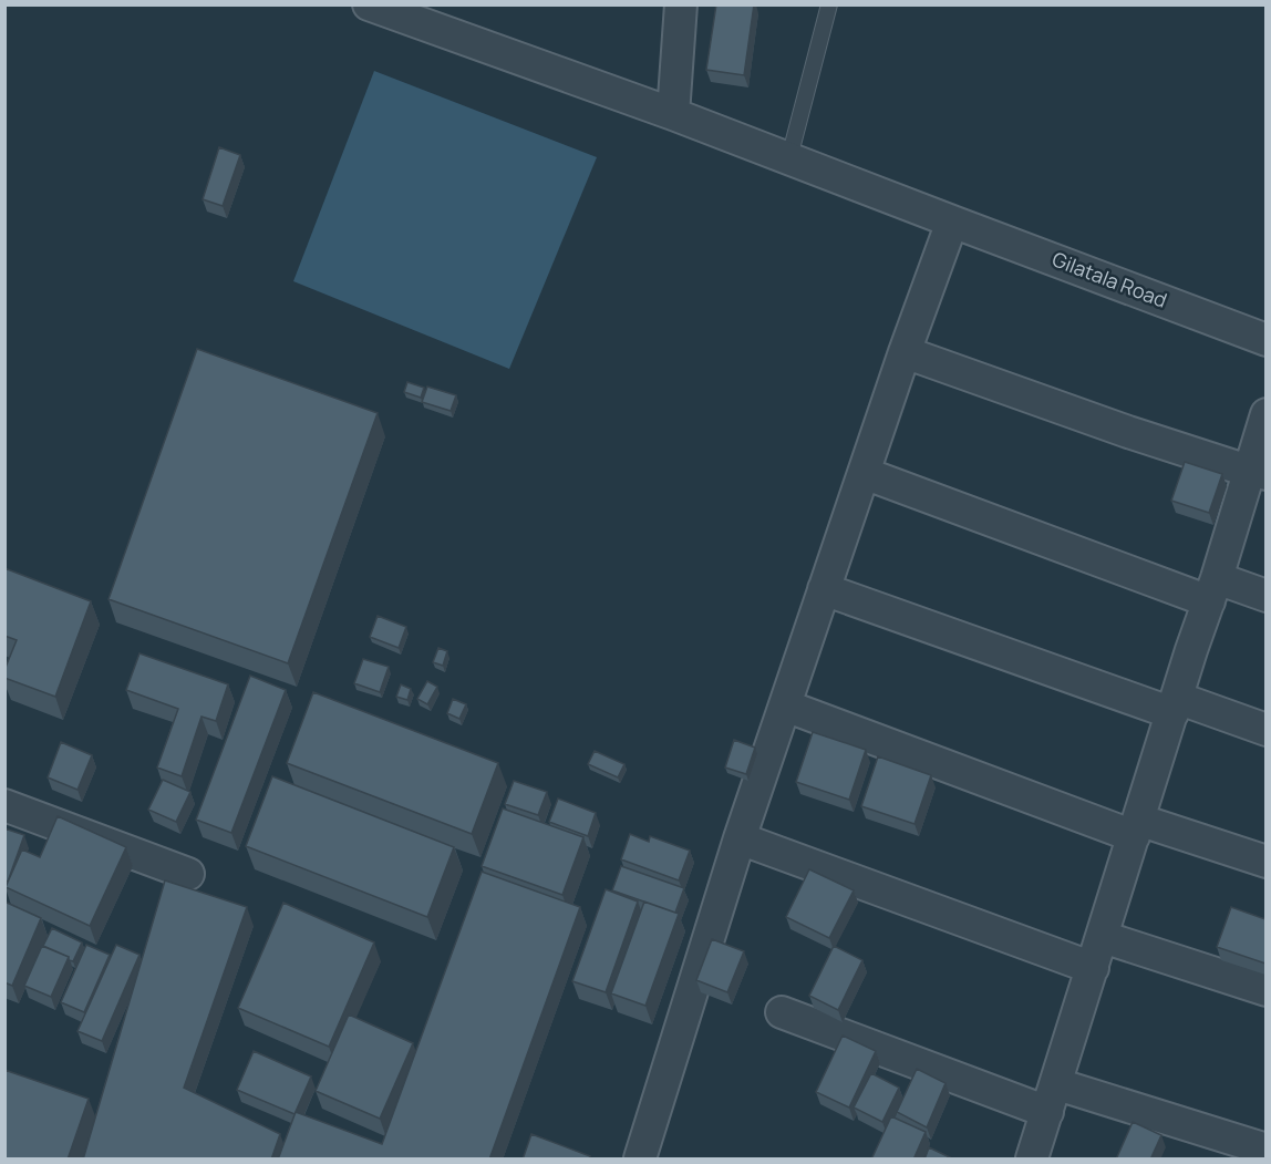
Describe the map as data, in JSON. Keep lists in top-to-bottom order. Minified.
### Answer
{"streets":{"street":["Gilatala Road"]}}
